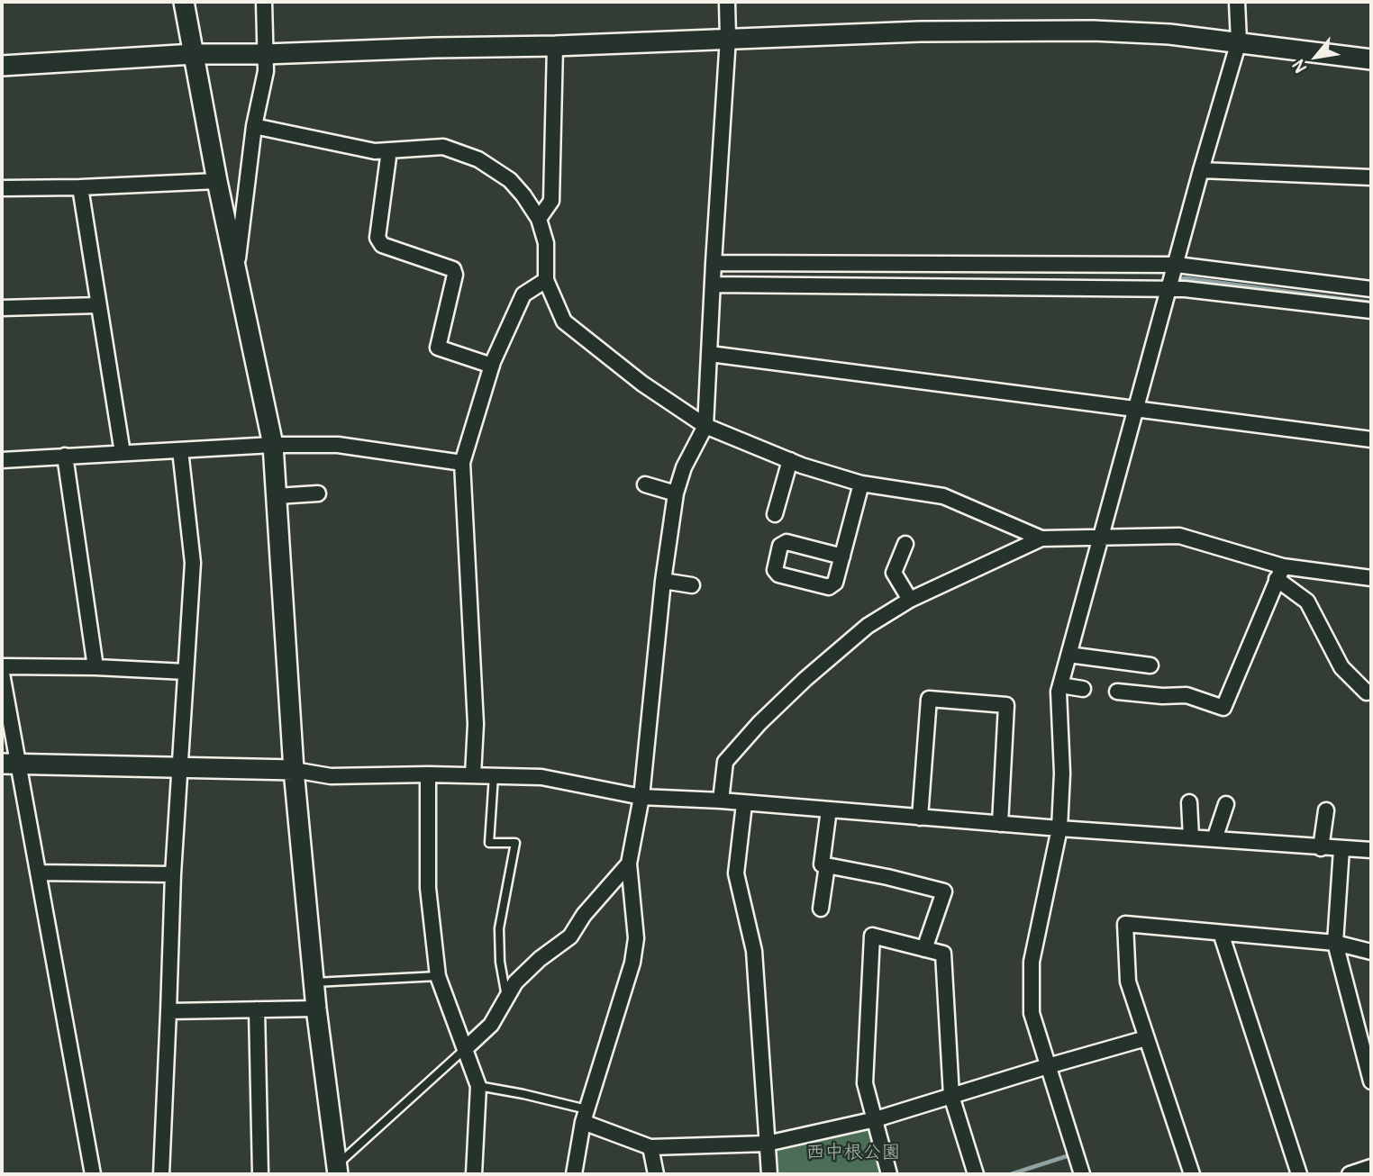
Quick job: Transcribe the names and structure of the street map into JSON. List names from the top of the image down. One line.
{"parks":["西中根公園"],"north":"bottom left"}
